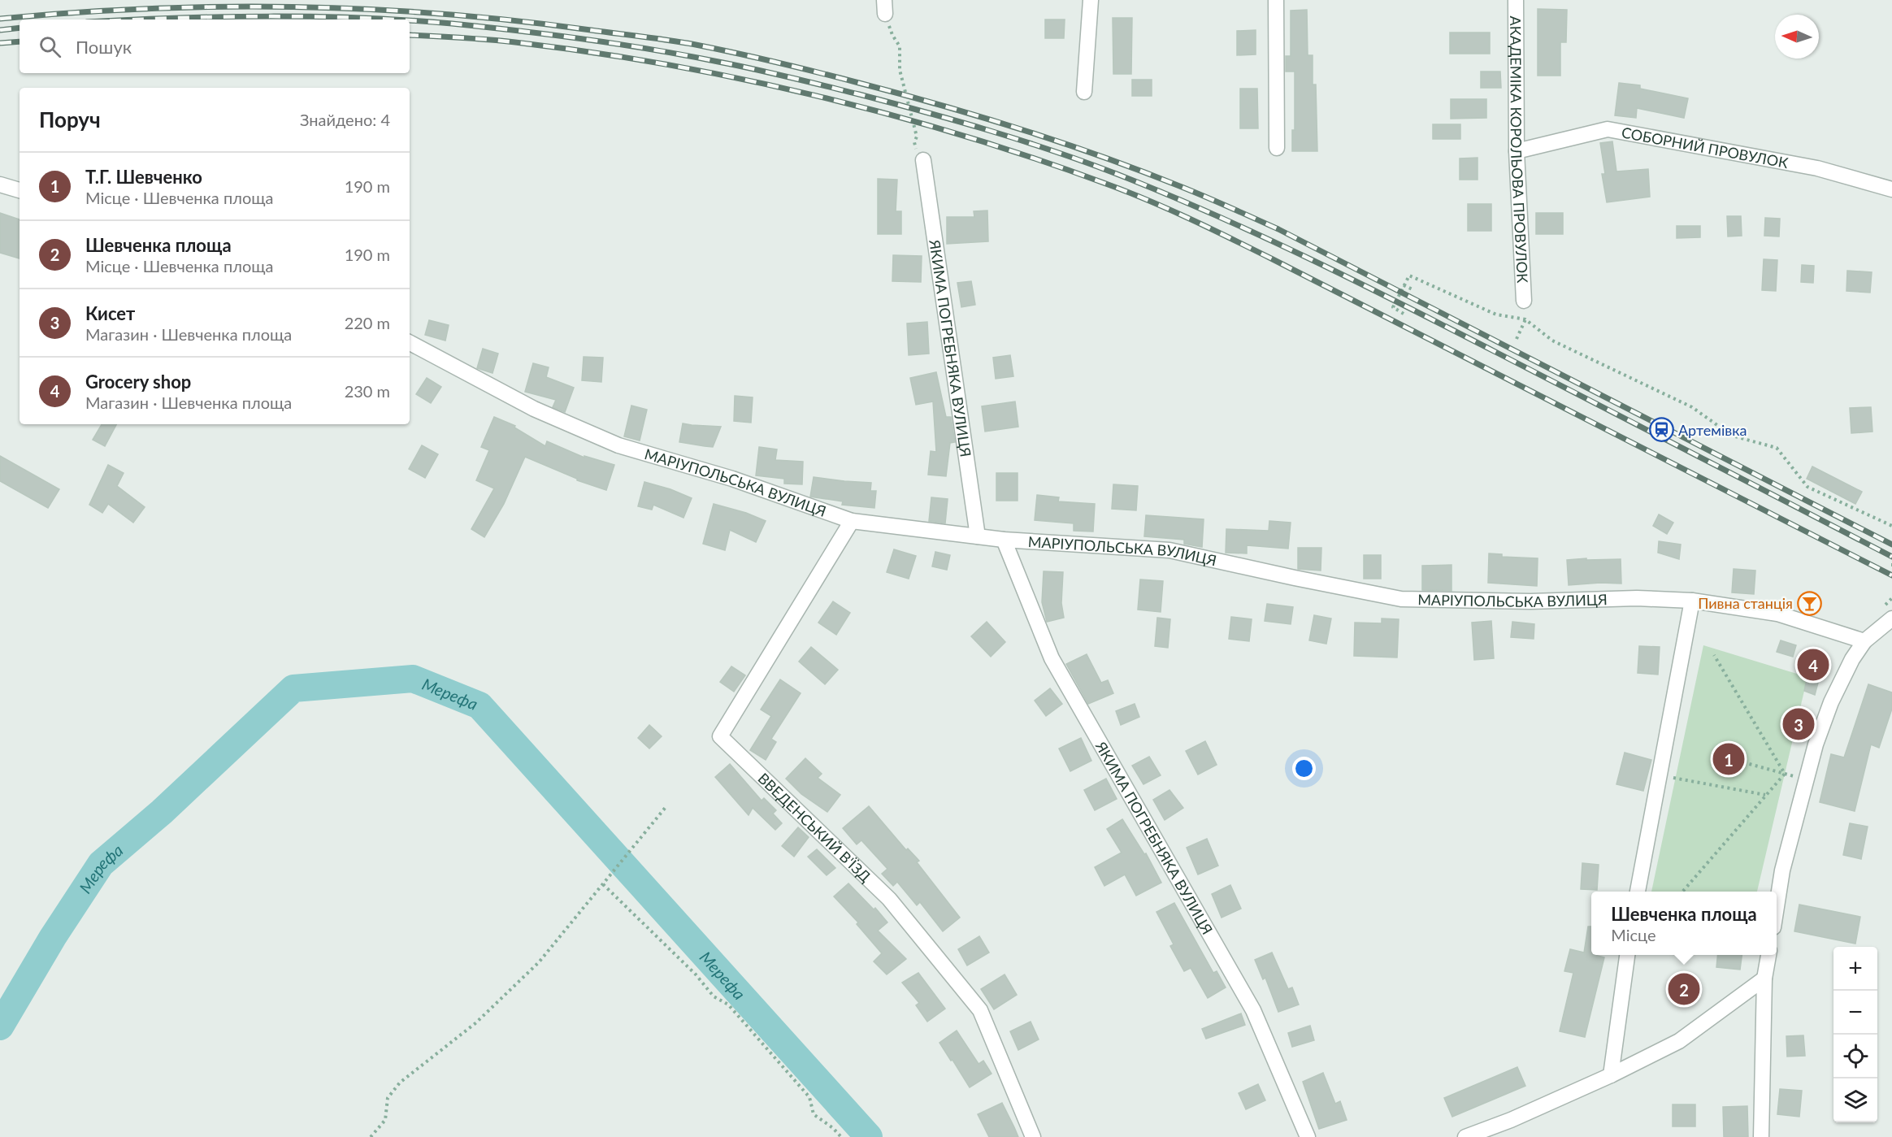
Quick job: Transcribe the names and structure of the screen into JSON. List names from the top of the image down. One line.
{"streets":{"street":["СОБОРНИЙ ПРОВУЛОК","АКАДЕМІКА КОРОЛЬОВА ПРОВУЛОК","ЯКИМА ПОГРЕБНЯКА ВУЛИЦЯ","МАРІУПОЛЬСЬКА ВУЛИЦЯ","ВВЕДЕНСЬКИЙ В'ЇЗД"]},"crossings":[["СОБОРНИЙ ПРОВУЛОК","АКАДЕМІКА КОРОЛЬОВА ПРОВУЛОК"],["ЯКИМА ПОГРЕБНЯКА ВУЛИЦЯ","МАРІУПОЛЬСЬКА ВУЛИЦЯ"],["МАРІУПОЛЬСЬКА ВУЛИЦЯ","ВВЕДЕНСЬКИЙ В'ЇЗД"]],"water":["Мерефа"],"places":{"station":["Артемівка"],"bar":["Пивна станція"]},"north":"left","page":{"search":"Пошук","heading":["Поруч","Знайдено: 4"],"list":[{"mark":"1","name":"Т.Г. Шевченко","note":"Місце · Шевченка площа","value":"190 m"},{"mark":"2","name":"Шевченка площа","note":"Місце · Шевченка площа","value":"190 m"},{"mark":"3","name":"Кисет","note":"Магазин · Шевченка площа","value":"220 m"},{"mark":"4","name":"Grocery shop","note":"Магазин · Шевченка площа","value":"230 m"}],"pins":["4","3","1","2"],"popup":["Шевченка площа","Місце"],"map_buttons":["+","−"]}}
